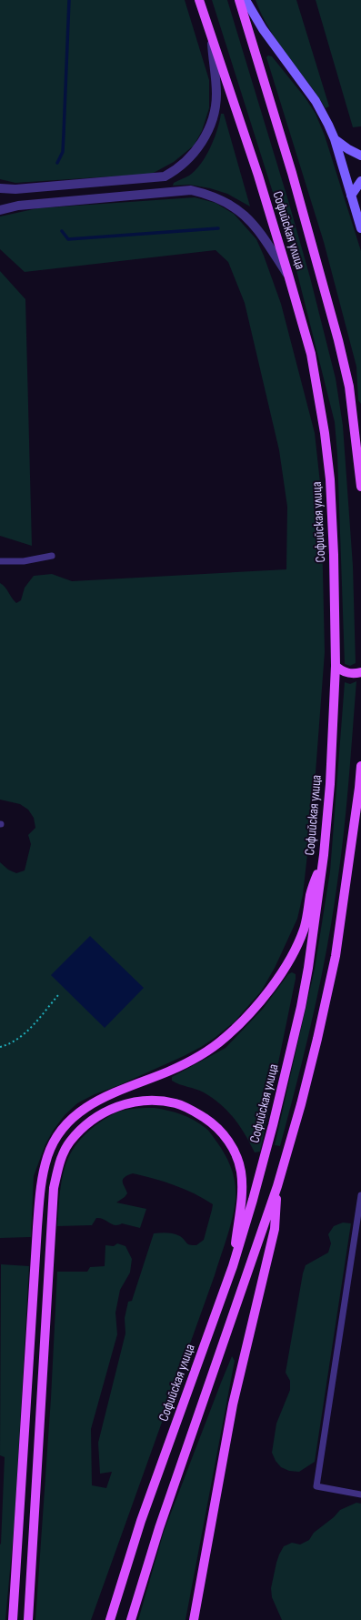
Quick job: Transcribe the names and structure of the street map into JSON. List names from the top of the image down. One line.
{"streets":{"main road":["Софийская улица"]}}
